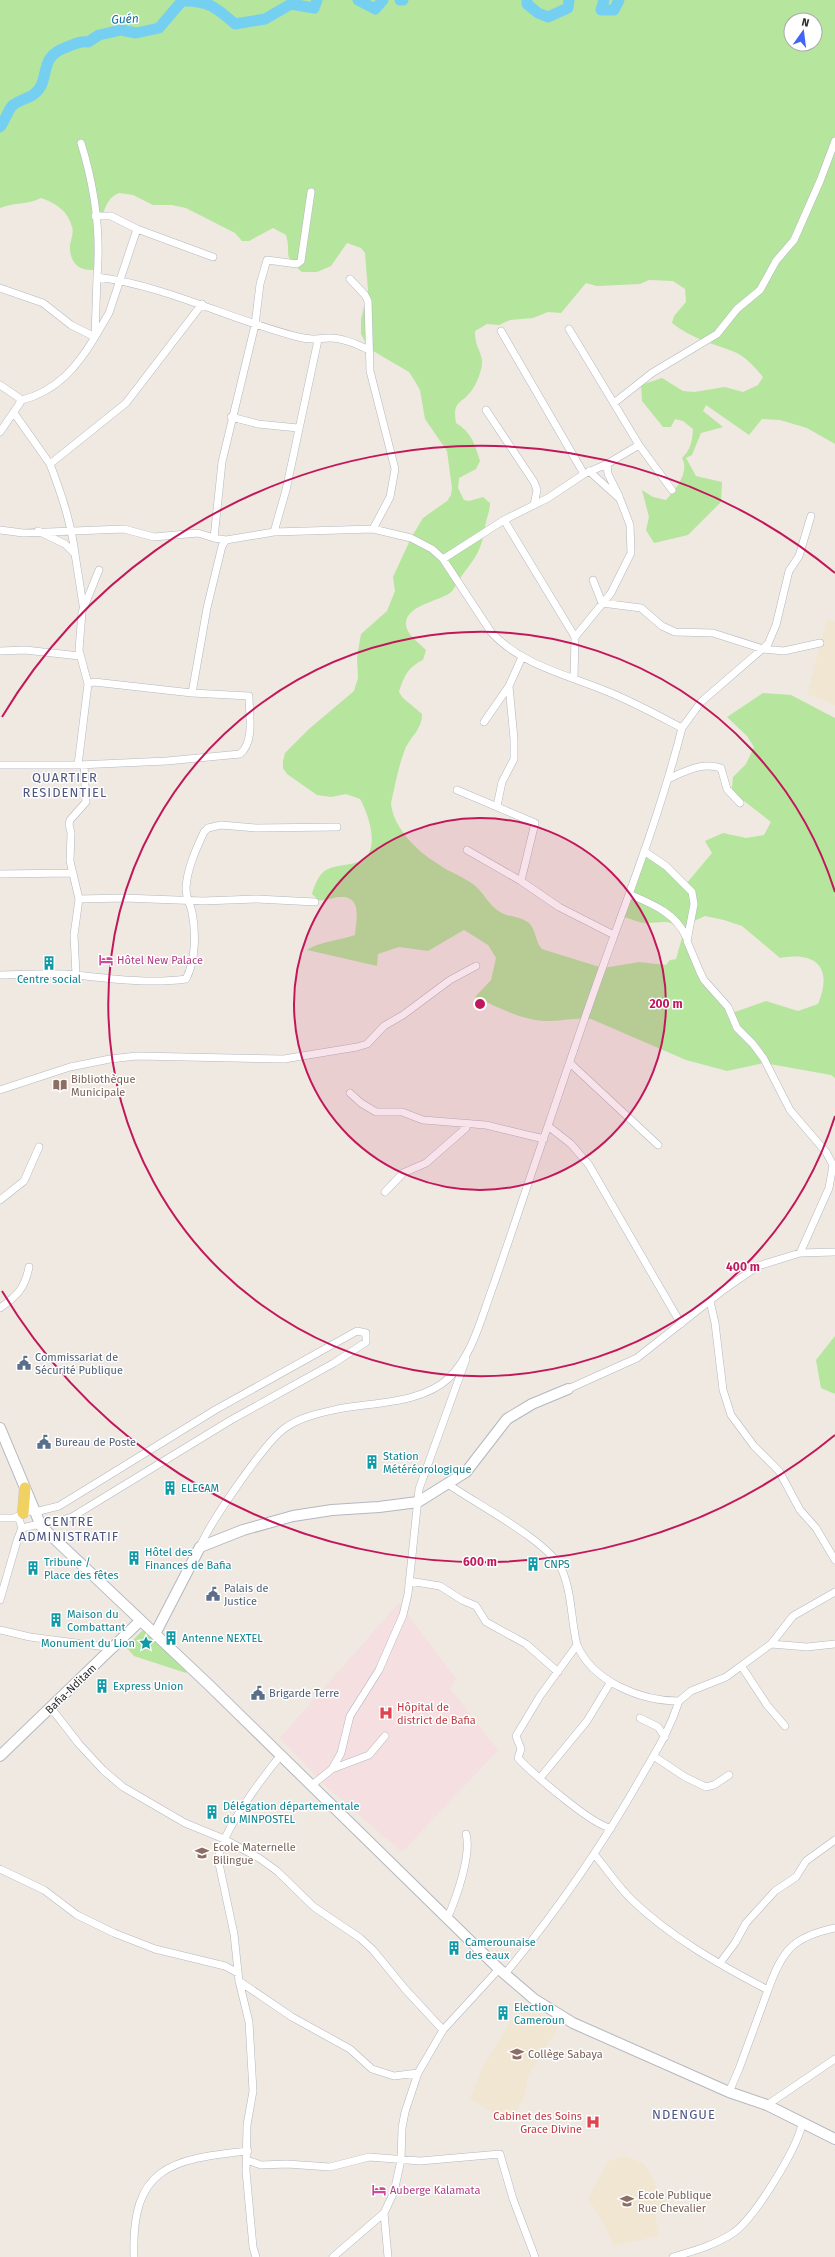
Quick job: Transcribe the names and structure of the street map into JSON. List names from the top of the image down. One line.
{"streets":{"main road":["Bafia-Nditam"]},"districts":["QUARTIER RESIDENTIEL","CENTRE ADMINISTRATIF","NDENGUE"],"water":["Guén"],"places":{"hotel":["Hôtel New Palace","Auberge Kalamata"],"building":["Centre social","Station Météréorologique","ELECAM","Hôtel des Finances de Bafia","CNPS","Tribune / Place des fêtes","Maison du Combattant","Antenne NEXTEL","Express Union","Délégation départementale du MINPOSTEL","Camerounaise des eaux","Election Cameroun"],"library":["Bibliothèque Municipale"],"public building":["Commissariat de Sécurité Publique","Bureau de Poste","Palais de Justice","Brigarde Terre"],"place":["Monument du Lion"],"hospital":["Hôpital de district de Bafia","Cabinet des Soins Grace Divine"],"school or university":["Ecole Maternelle Bilingue","Collège Sabaya","Ecole Publique Rue Chevalier"]},"north":"top","rings":["200 m","400 m","600 m"]}
